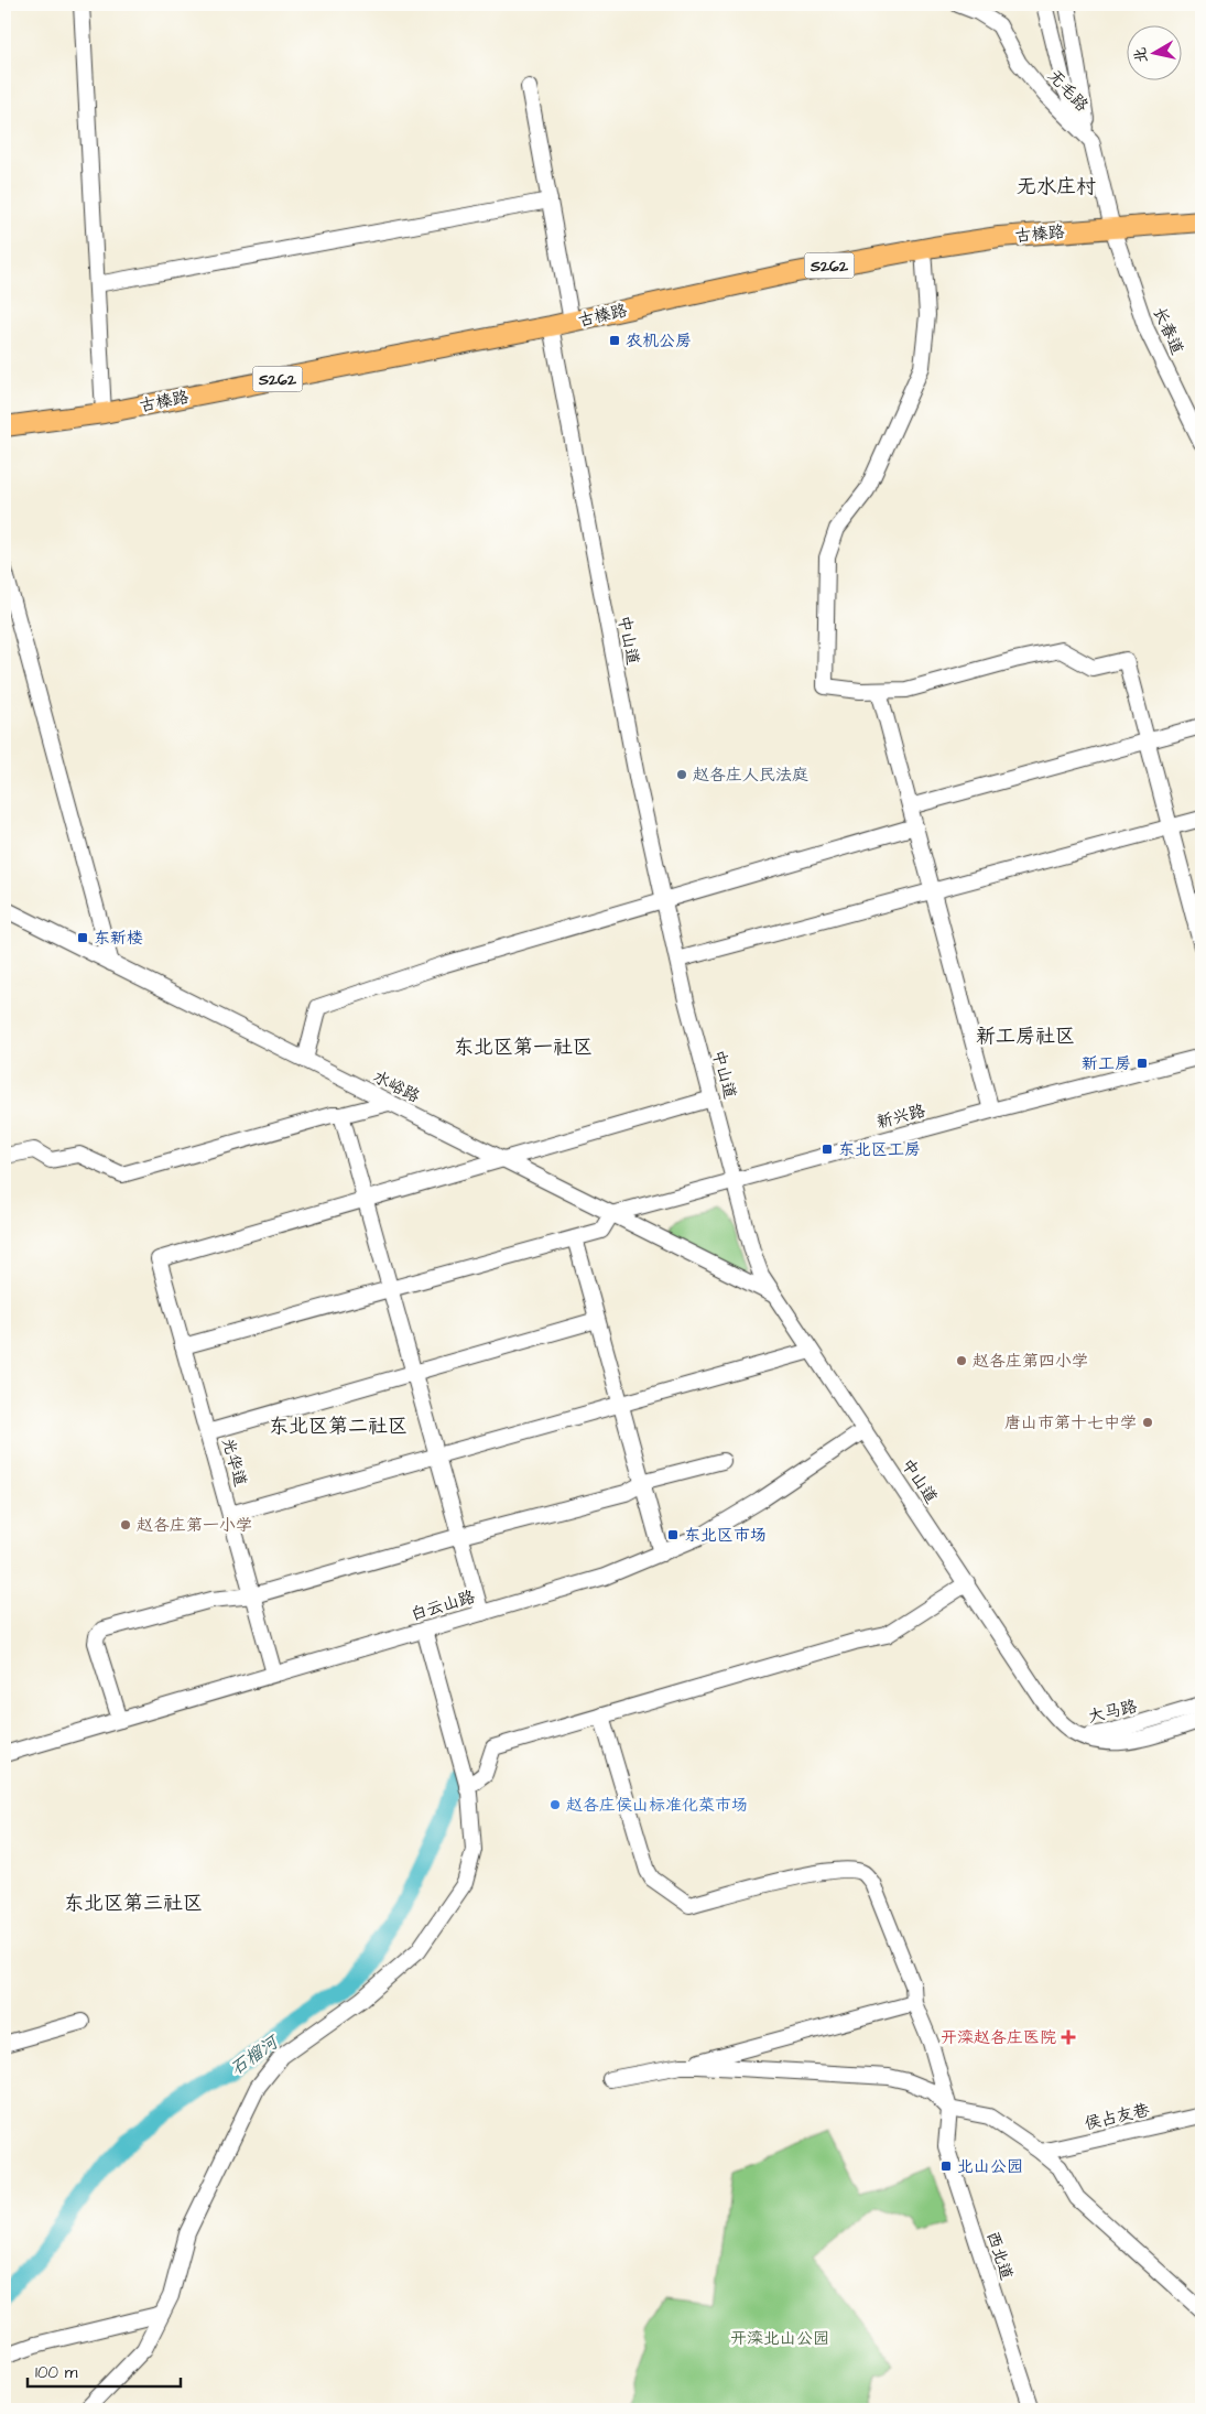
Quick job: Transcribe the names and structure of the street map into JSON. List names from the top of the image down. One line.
{"streets":{"main road":["古榛路","S262"],"street":["无毛路","长春道","中山道","水峪路","新兴路","光华道","白云山路","大马路","侯占友巷","西北道"]},"crossings":[["古榛路","长春道"],["古榛路","中山道"],["中山道","水峪路"],["中山道","新兴路"],["中山道","白云山路"],["中山道","大马路"],["水峪路","新兴路"],["光华道","白云山路"]],"districts":["无水庄村","新工房社区","东北区第一社区","东北区第二社区","东北区第三社区"],"water":["石榴河"],"parks":["开滦北山公园"],"places":{"transit":["农机公房","东新楼","新工房","东北区工房","东北区市场","北山公园"],"other":["赵各庄人民法庭","赵各庄第四小学","唐山市第十七中学","赵各庄第一小学","赵各庄侯山标准化菜市场"],"health":["开滦赵各庄医院"]},"scale_bar":"100 m","north":"left"}
